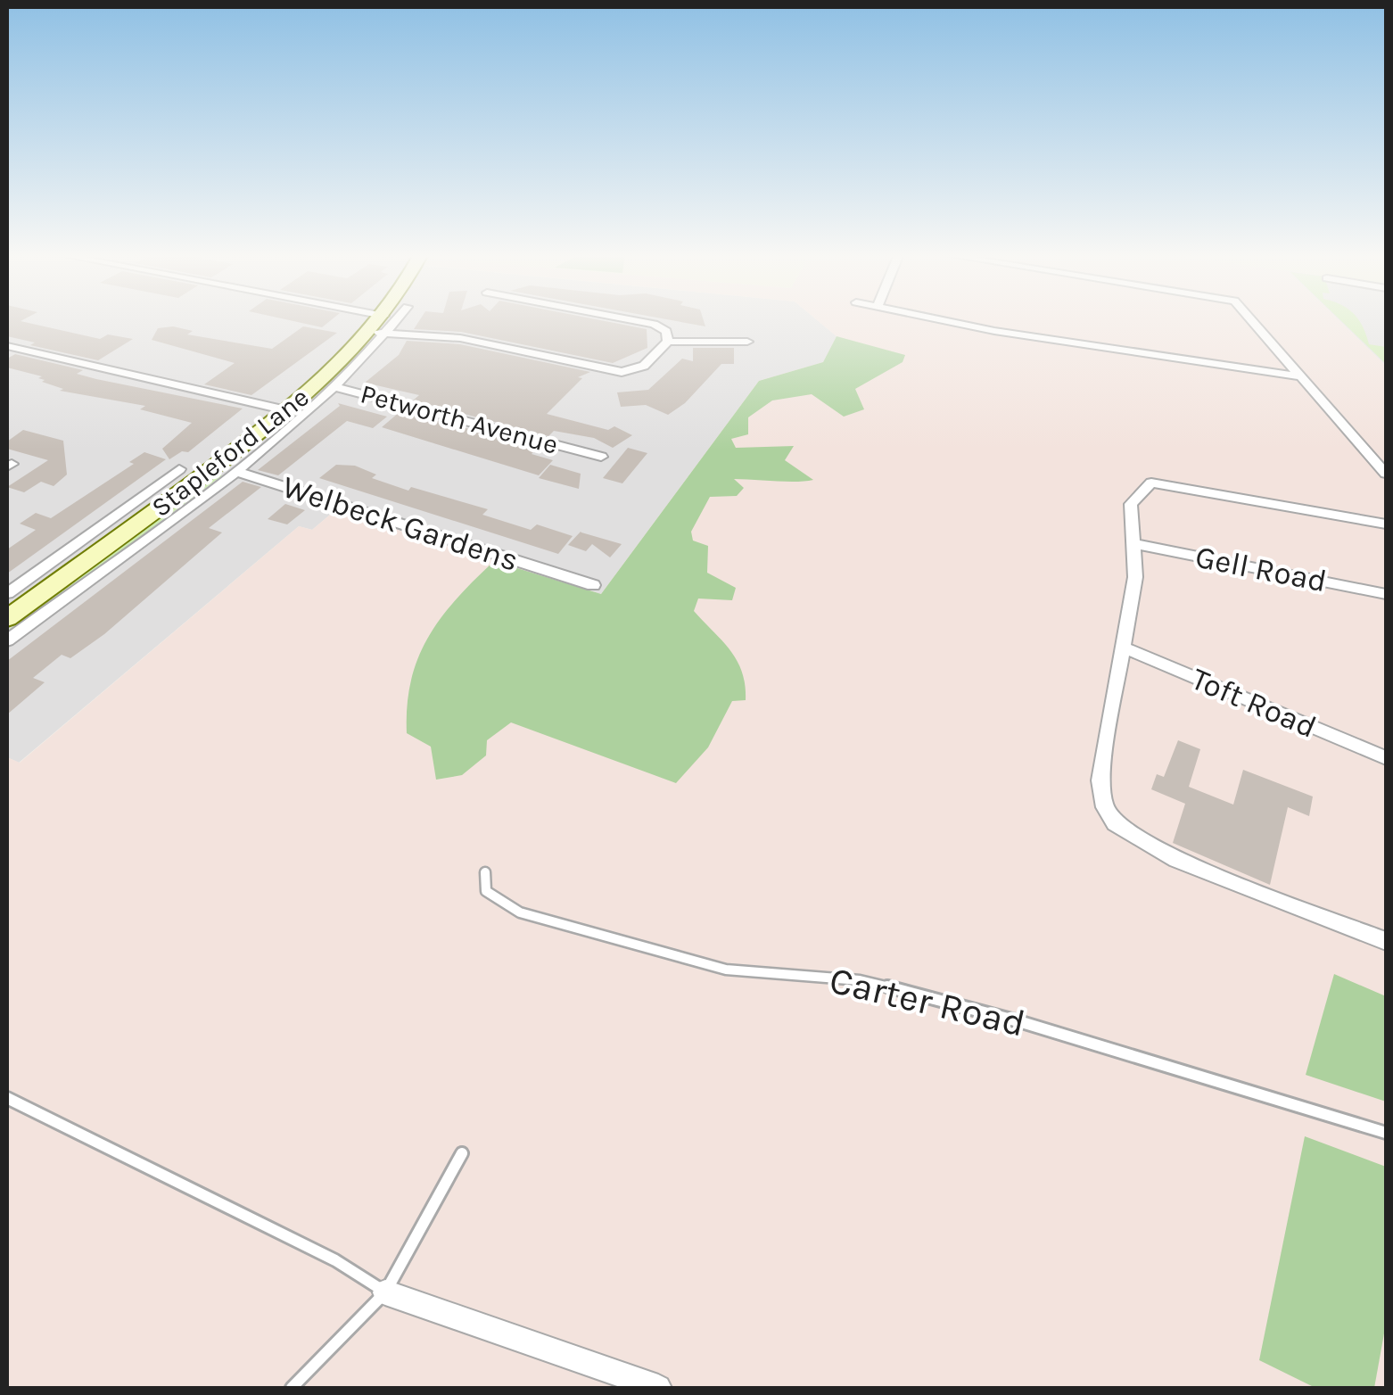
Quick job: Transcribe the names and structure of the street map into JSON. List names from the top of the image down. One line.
{"streets":{"main road":["Stapleford Lane"],"street":["Petworth Avenue","Welbeck Gardens","Gell Road","Toft Road"],"lane":["Carter Road"]},"crossings":[["Petworth Avenue","Stapleford Lane"],["Stapleford Lane","Welbeck Gardens"]]}
